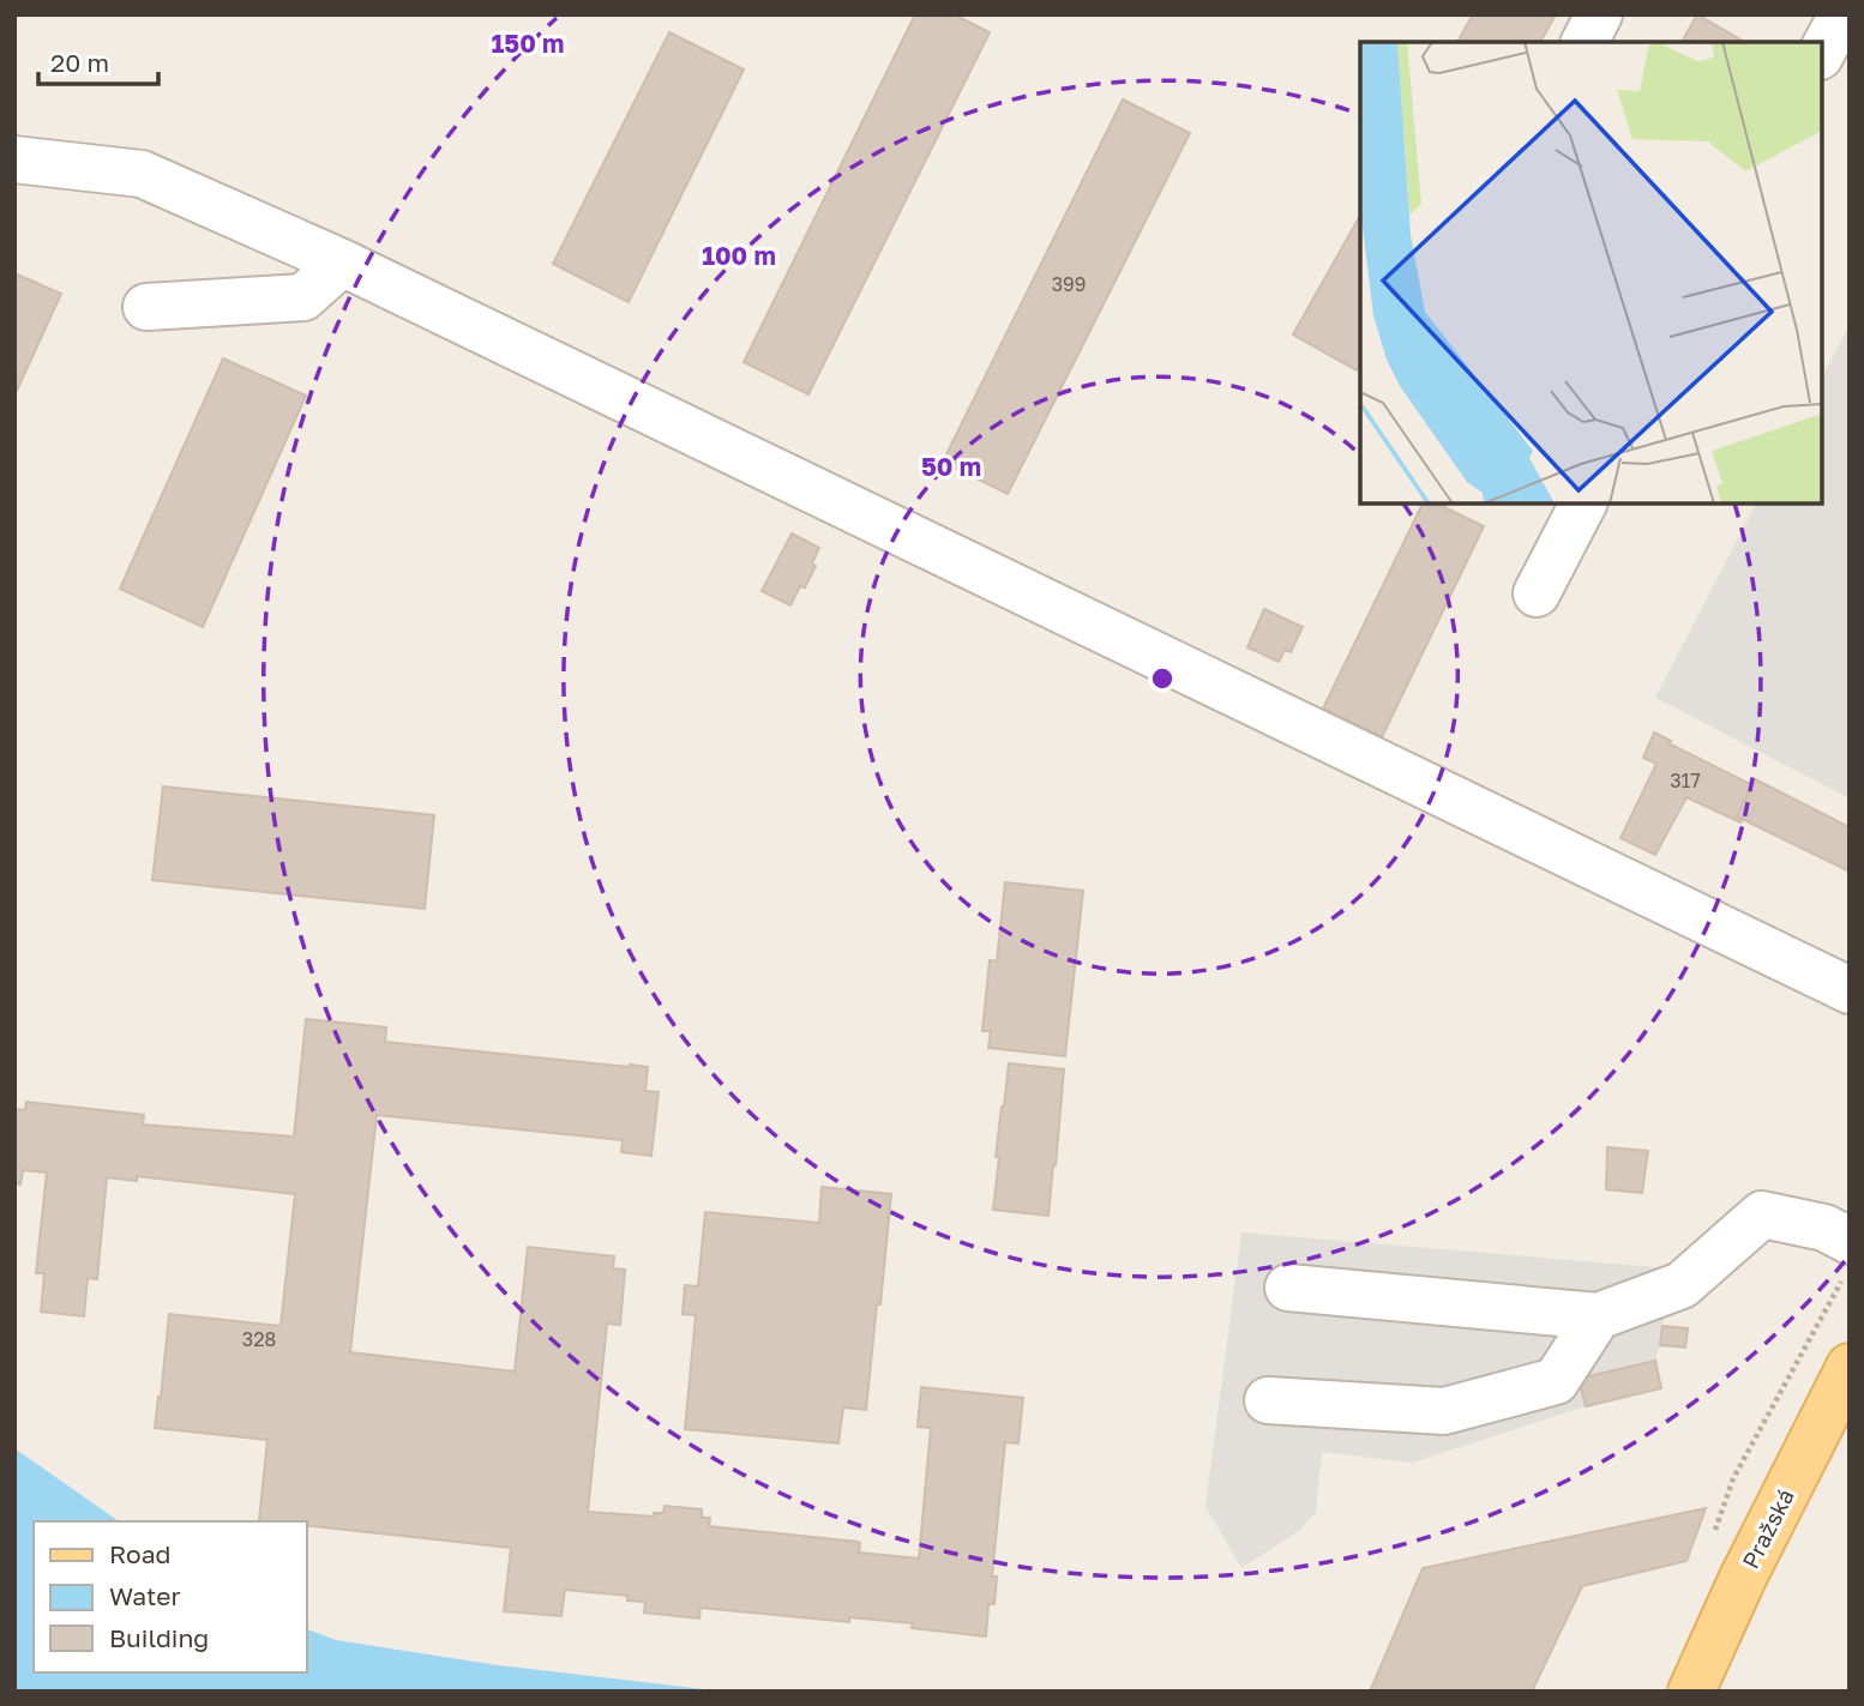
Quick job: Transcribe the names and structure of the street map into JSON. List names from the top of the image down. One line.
{"streets":{"main road":["Pražská"]},"house_numbers":["399","317","328"],"legend":["Road","Water","Building"],"scale_bar":"20 m","rings":["150 m","100 m","50 m"]}
